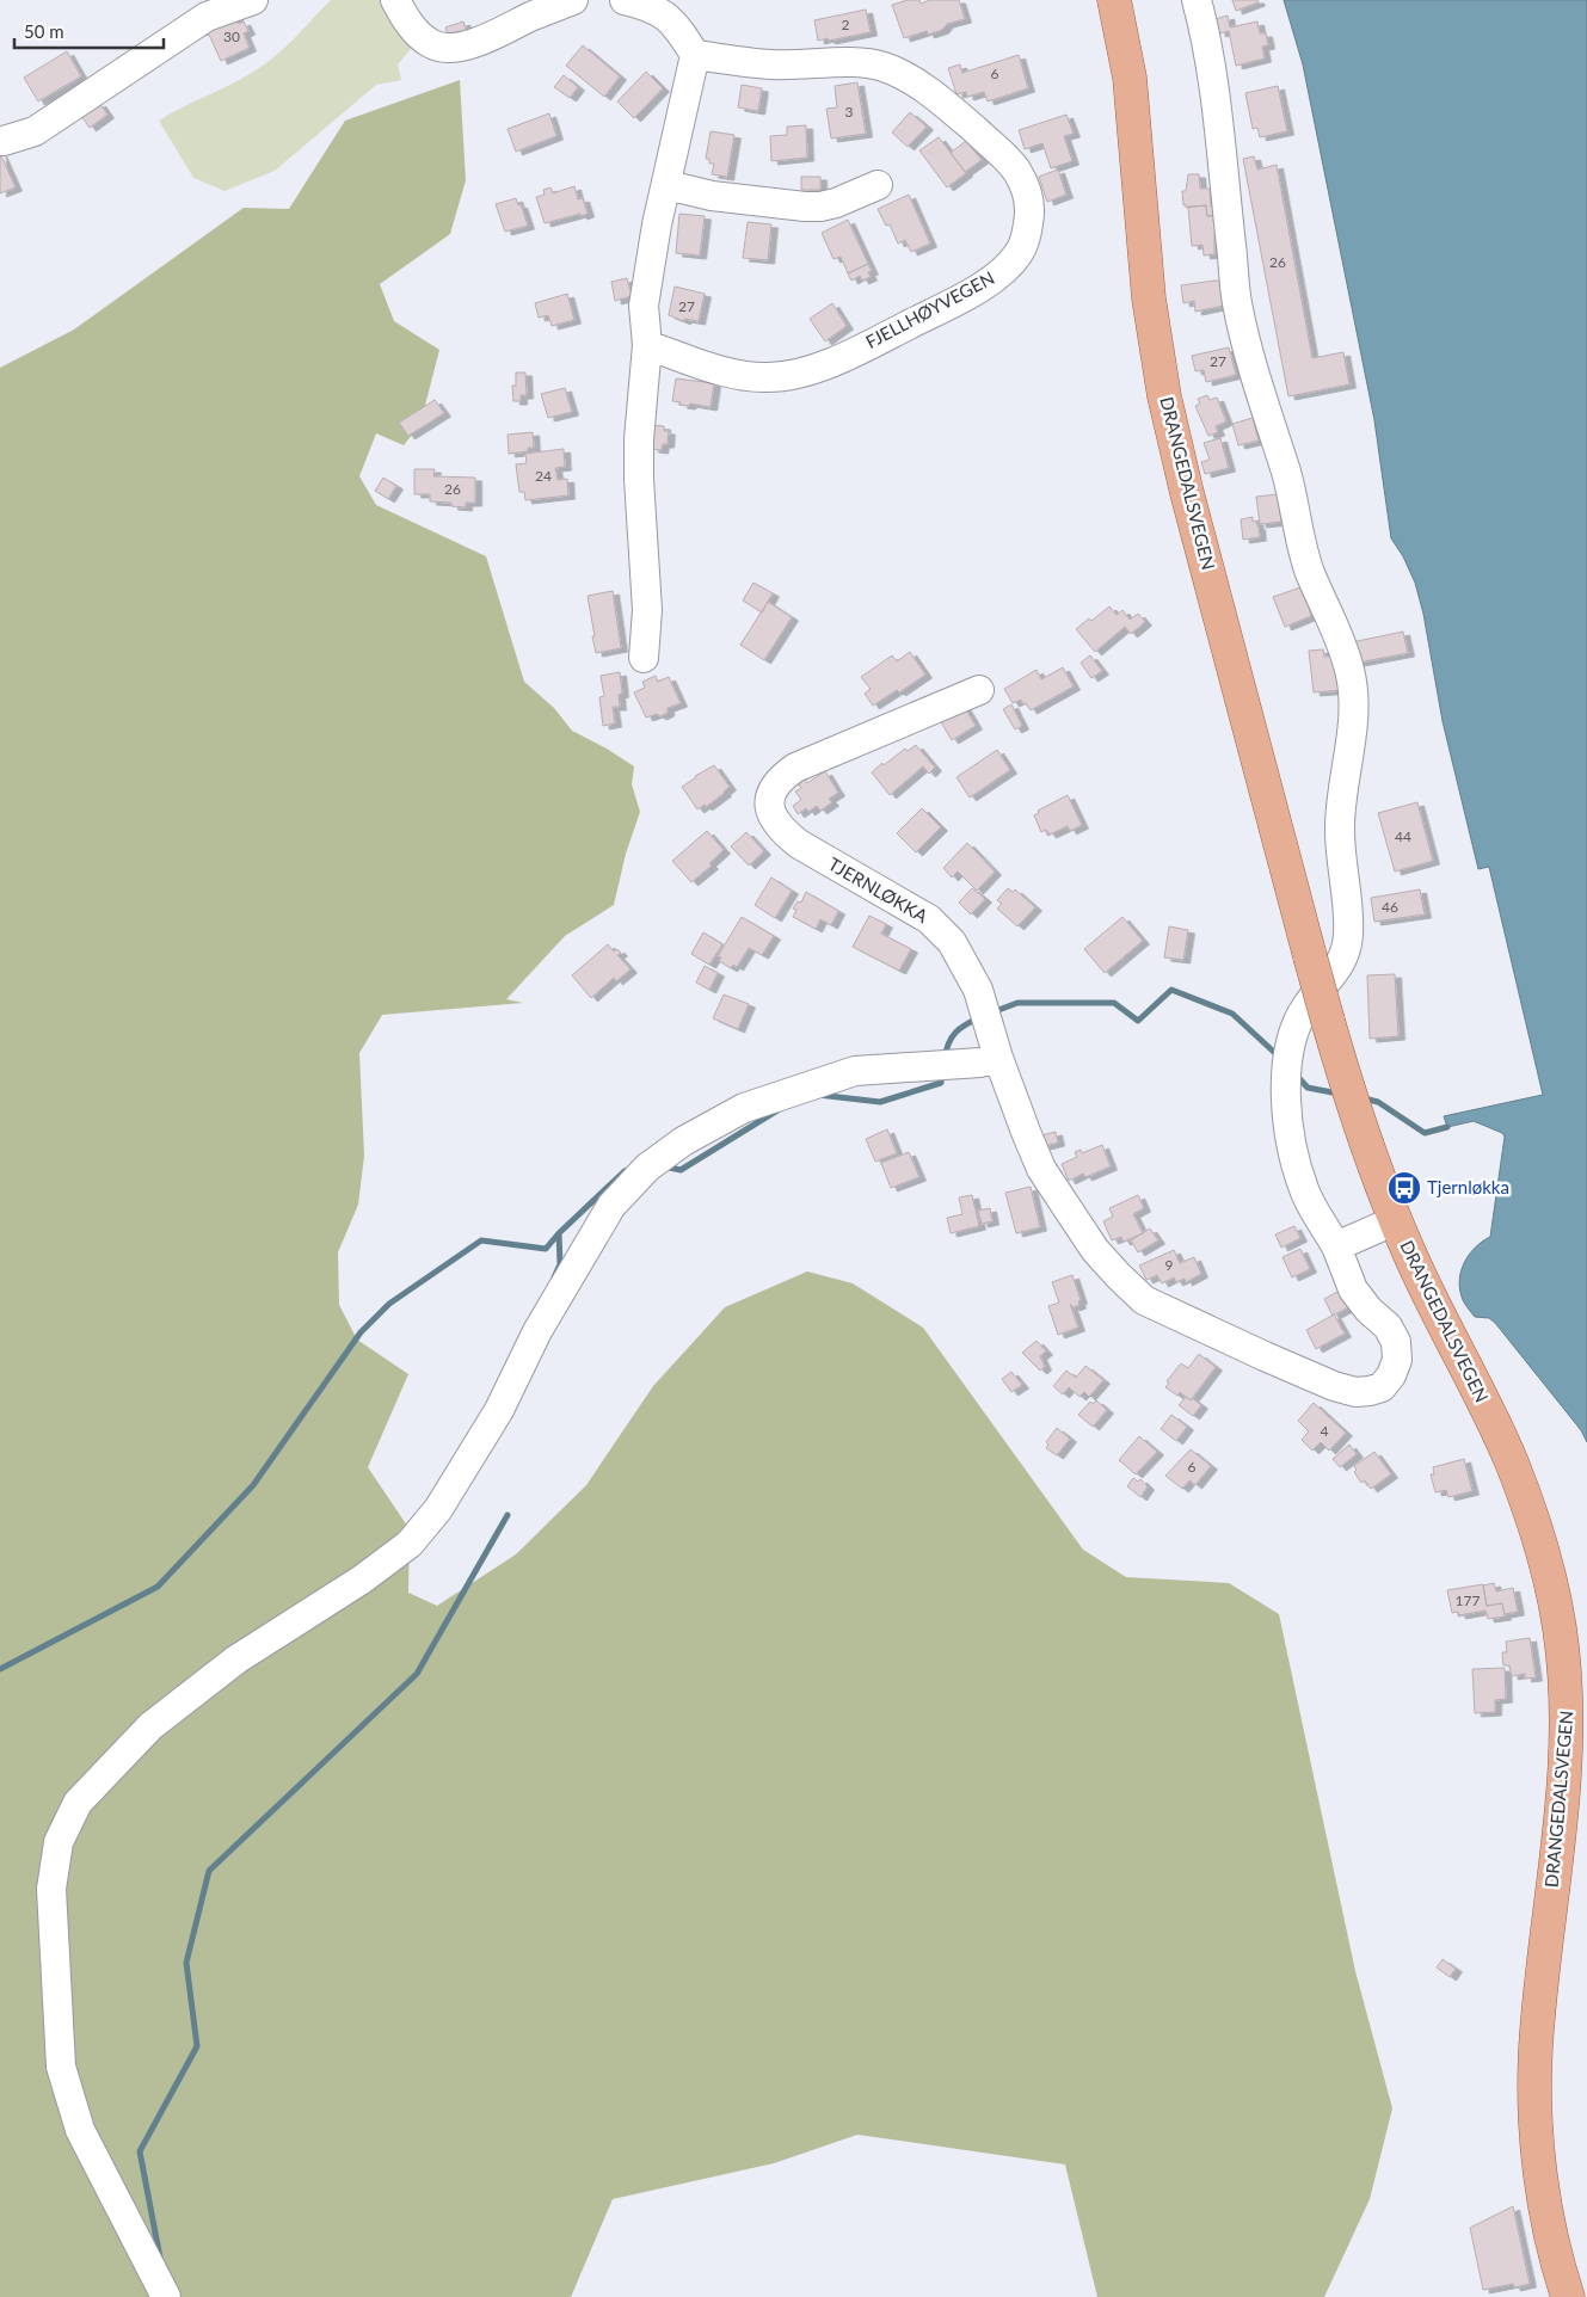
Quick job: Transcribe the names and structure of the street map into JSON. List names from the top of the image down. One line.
{"streets":{"main road":["DRANGEDALSVEGEN"],"street":["FJELLHØYVEGEN","TJERNLØKKA"]},"places":{"bus stop":["Tjernløkka"]},"house_numbers":["2","30","6","3","26","27","27","24","26","44","46","9","4","6","177"],"scale_bar":"50 m"}
